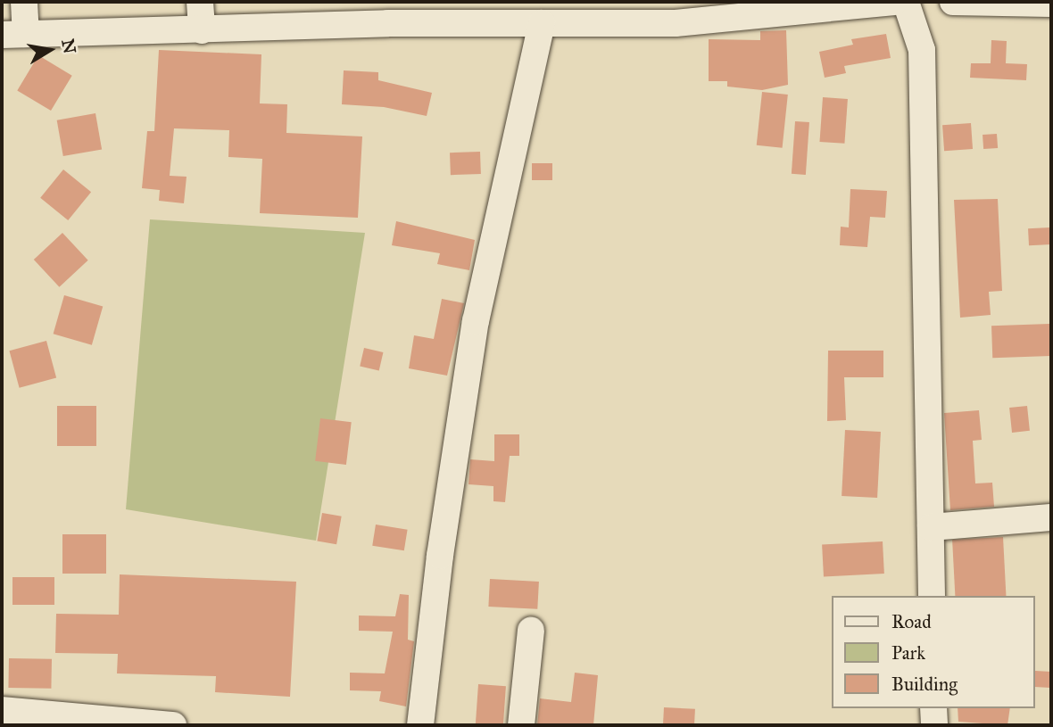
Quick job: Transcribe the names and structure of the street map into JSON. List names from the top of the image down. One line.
{"legend":["Road","Park","Building"],"north":"right"}
